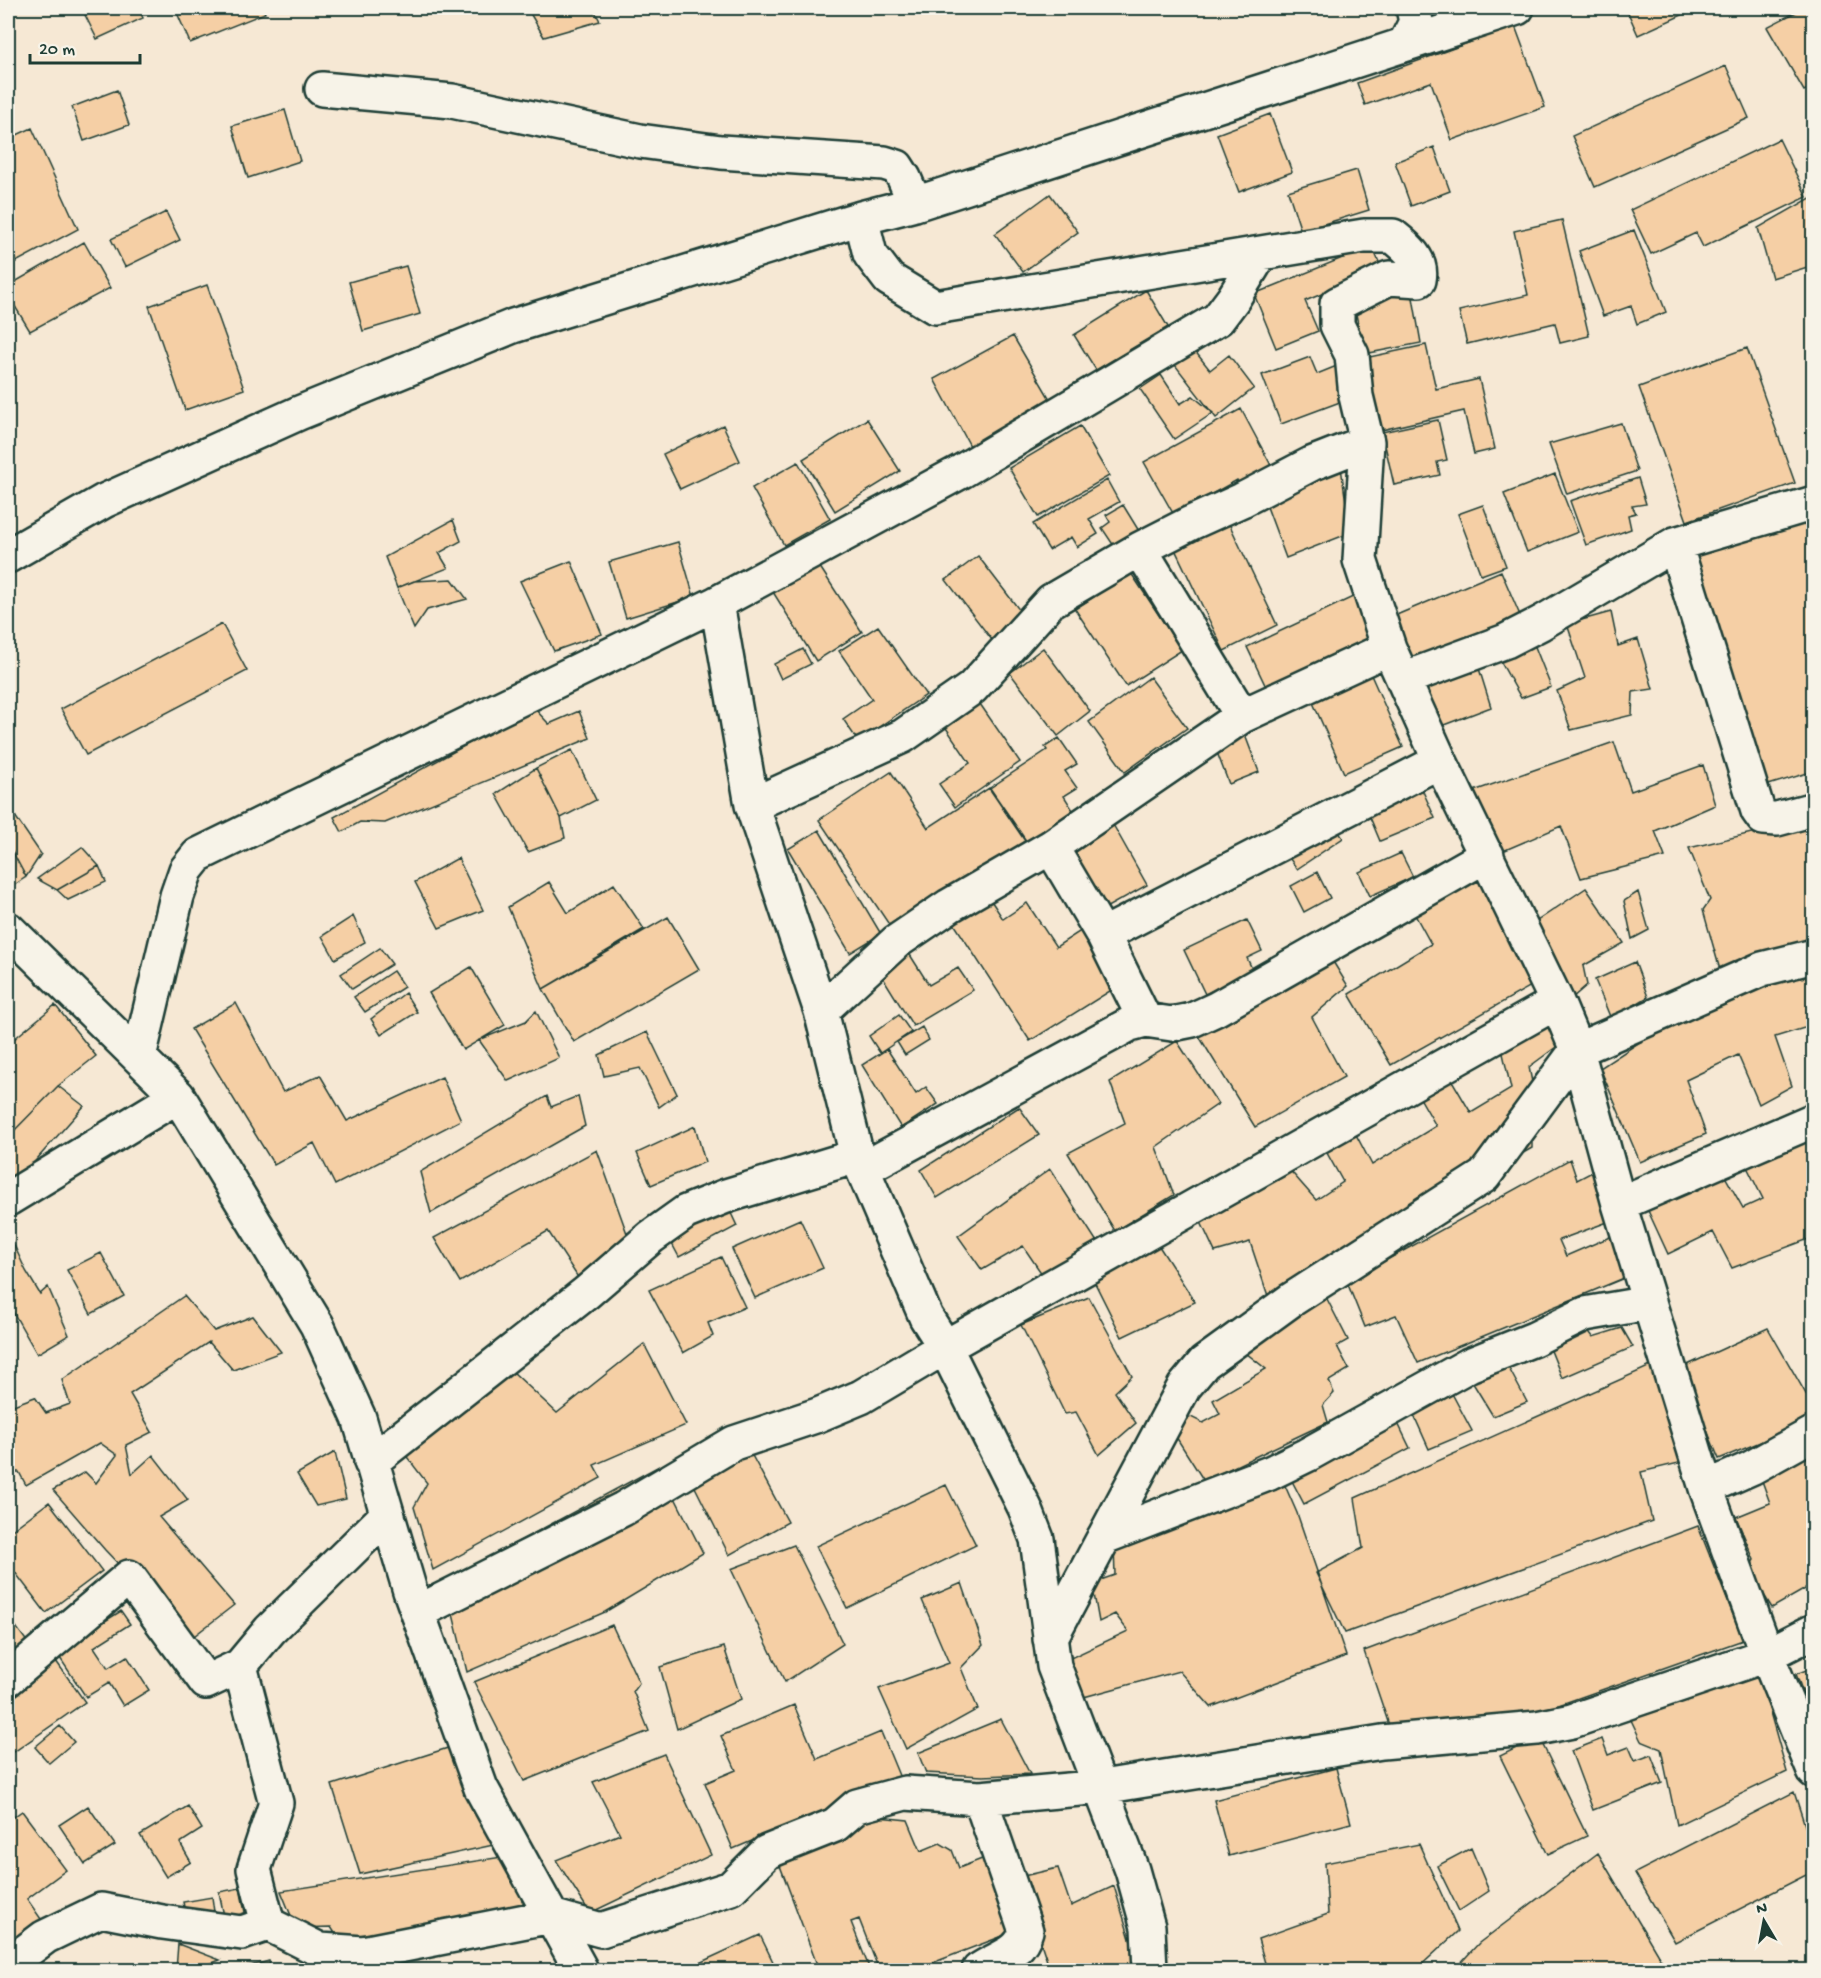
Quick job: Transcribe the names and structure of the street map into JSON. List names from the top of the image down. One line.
{"scale_bar":"20 m","north":"top"}
